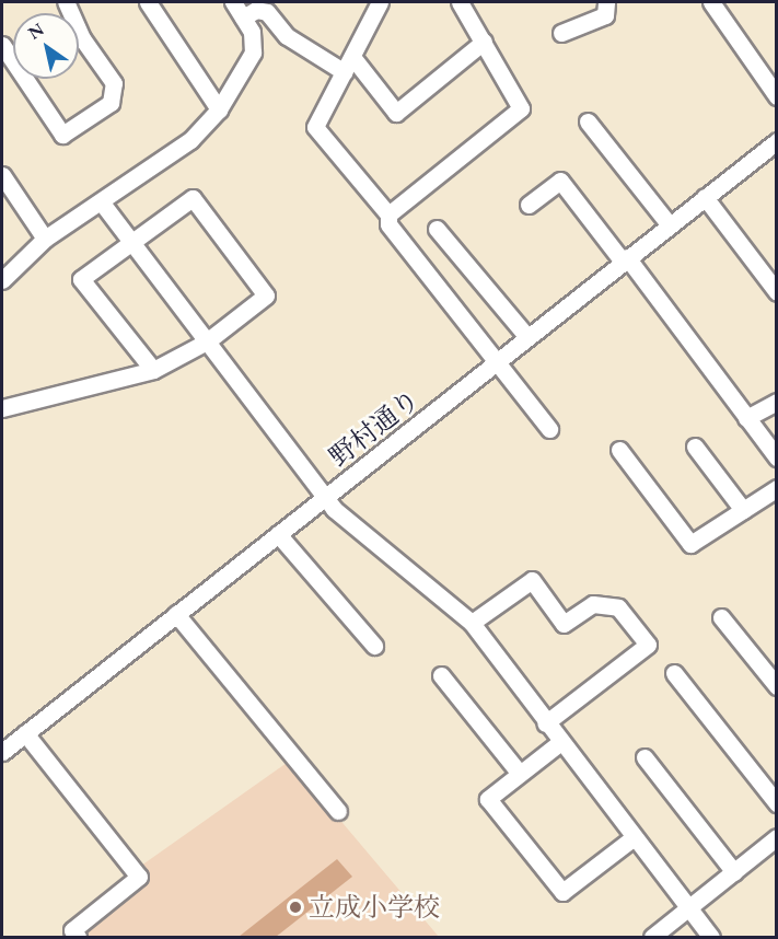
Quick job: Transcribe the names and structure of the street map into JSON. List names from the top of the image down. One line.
{"streets":{"street":["野村通り"]},"places":["立成小学校"],"north":"top left"}
